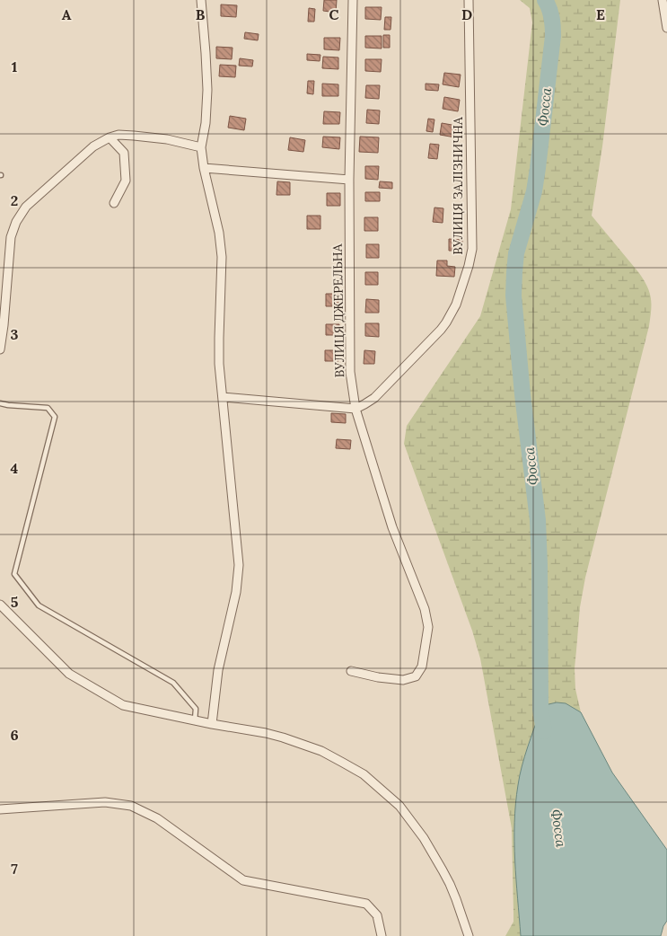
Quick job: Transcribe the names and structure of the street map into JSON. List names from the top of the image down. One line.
{"streets":{"street":["ВУЛИЦЯ ЗАЛІЗНИЧНА","ВУЛИЦЯ ДЖЕРЕЛЬНА"]},"crossings":[["ВУЛИЦЯ ЗАЛІЗНИЧНА","ВУЛИЦЯ ДЖЕРЕЛЬНА"]],"water":["Фосса"],"grid":{"columns":["A","B","C","D","E"],"rows":["1","2","3","4","5","6","7"]}}
